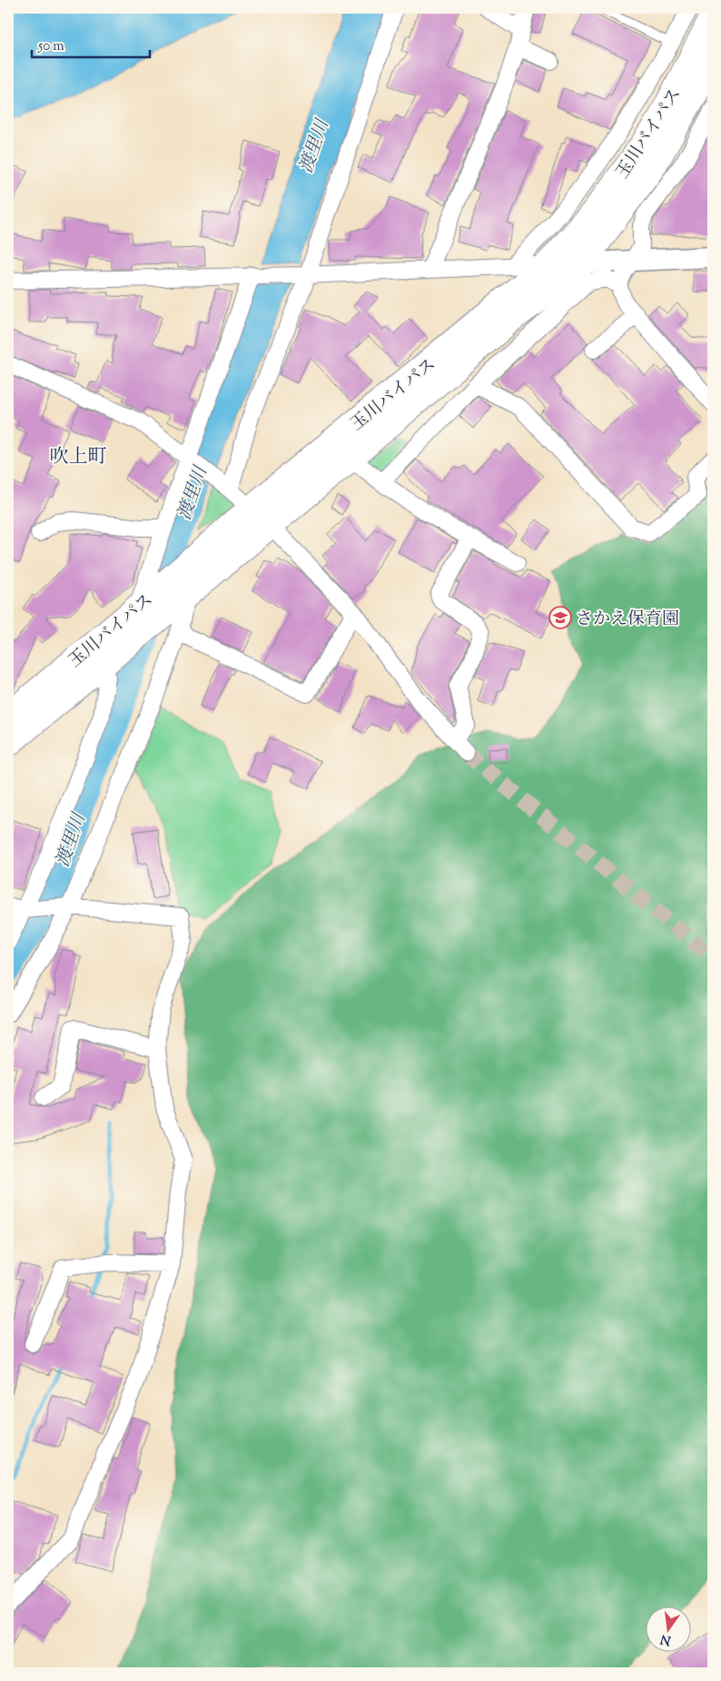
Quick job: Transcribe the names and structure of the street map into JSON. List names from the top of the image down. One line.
{"streets":{"highway":["玉川バイパス"]},"districts":["吹上町"],"water":["渡里川"],"places":{"school or university":["さかえ保育園"]},"scale_bar":"50 m","north":"bottom"}
